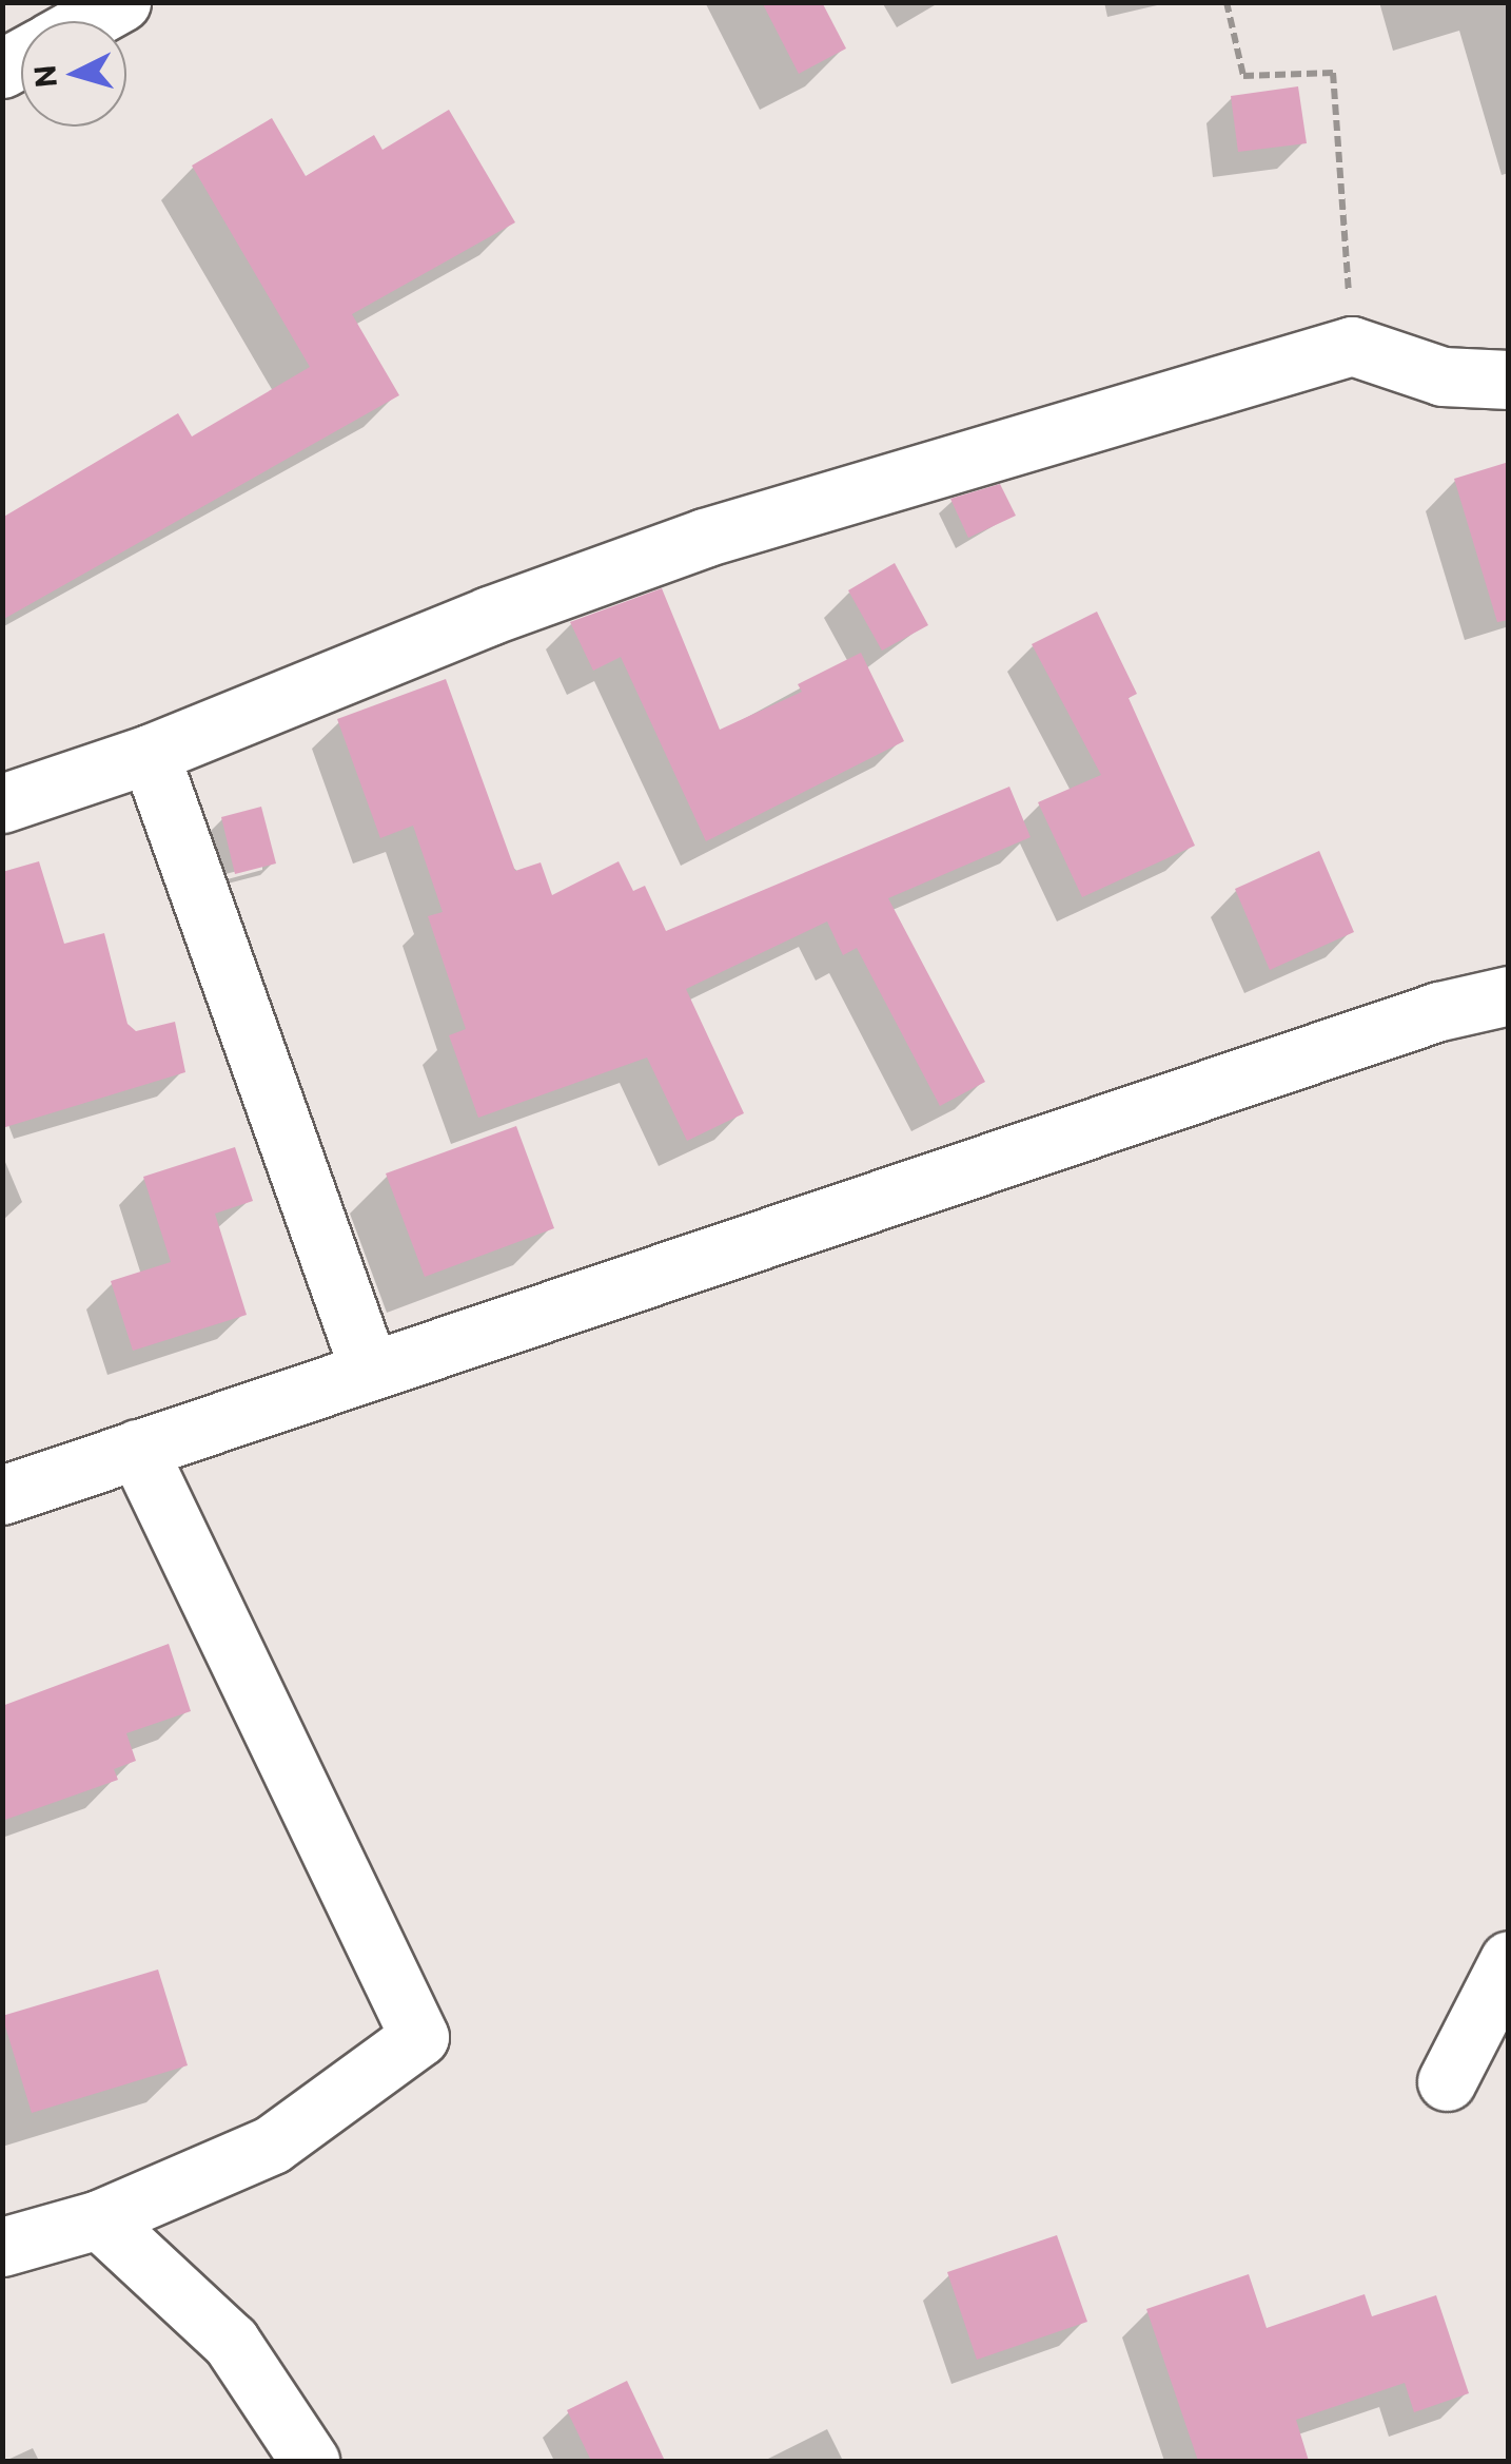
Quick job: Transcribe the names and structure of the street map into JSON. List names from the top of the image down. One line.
{"north":"left"}
